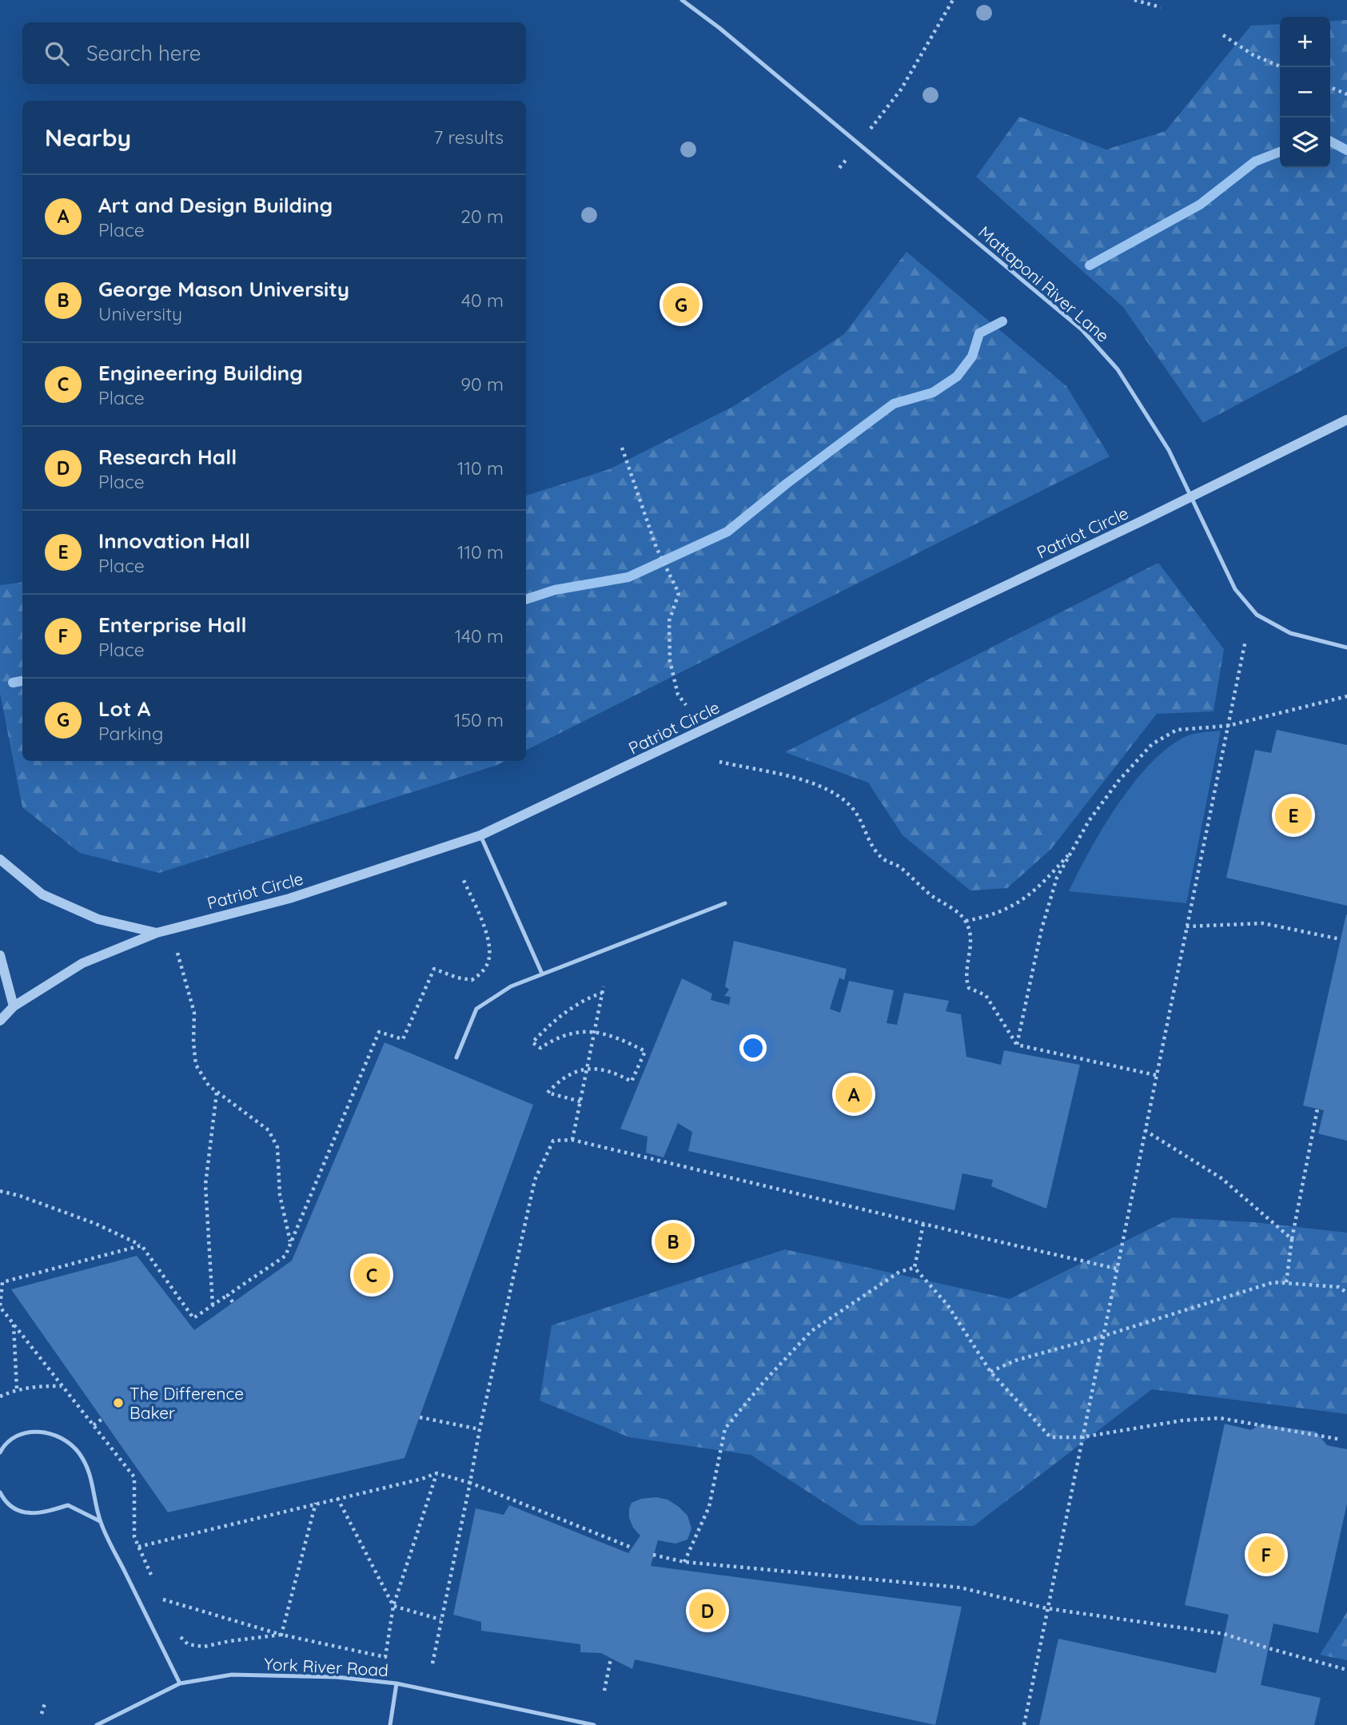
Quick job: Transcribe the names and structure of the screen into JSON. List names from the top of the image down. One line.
{"streets":{"street":["Patriot Circle"],"lane":["Mattaponi River Lane","York River Road"]},"crossings":[["Mattaponi River Lane","Patriot Circle"]],"places":["The Difference Baker"],"page":{"map_buttons":["+","−"],"search":"Search here","heading":["Nearby","7 results"],"list":[{"mark":"A","name":"Art and Design Building","note":"Place","value":"20 m"},{"mark":"B","name":"George Mason University","note":"University","value":"40 m"},{"mark":"C","name":"Engineering Building","note":"Place","value":"90 m"},{"mark":"D","name":"Research Hall","note":"Place","value":"110 m"},{"mark":"E","name":"Innovation Hall","note":"Place","value":"110 m"},{"mark":"F","name":"Enterprise Hall","note":"Place","value":"140 m"},{"mark":"G","name":"Lot A","note":"Parking","value":"150 m"}],"pins":["G","E","A","B","C","F","D"]}}
